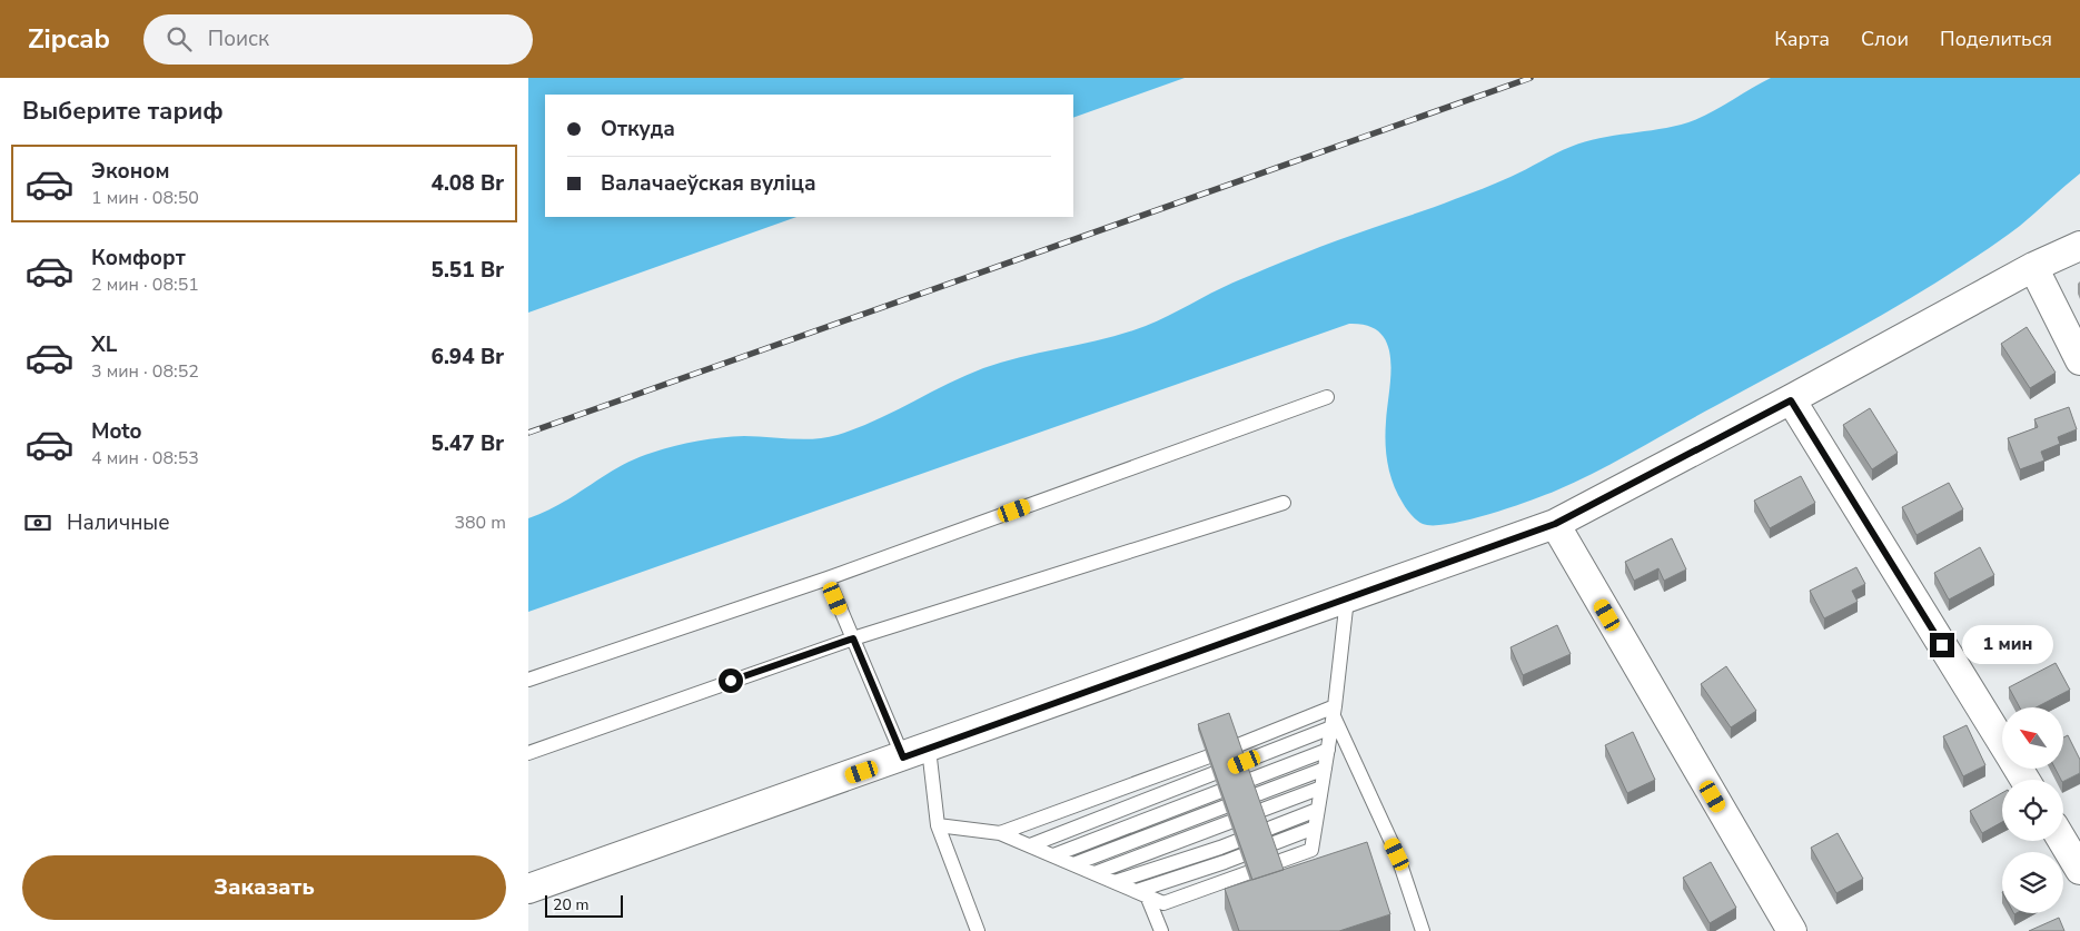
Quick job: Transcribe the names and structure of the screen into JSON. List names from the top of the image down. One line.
{"scale_bar":"20 m","north":"top left","page":{"header":"Zipcab","search":"Поиск","nav":["Карта","Слои","Поделиться"],"heading":"Выберите тариф","banner":["Откуда","Валачаеўская вуліца"],"list":[{"name":"Эконом","note":"1 мин · 08:50","value":"4.08 Br"},{"name":"Комфорт","note":"2 мин · 08:51","value":"5.51 Br"},{"name":"XL","note":"3 мин · 08:52","value":"6.94 Br"},{"name":"Moto","note":"4 мин · 08:53","value":"5.47 Br"}],"pay":["Наличные","380 m"],"bubble":"1 мин","buttons":"Заказать","scale":"20 m"}}
